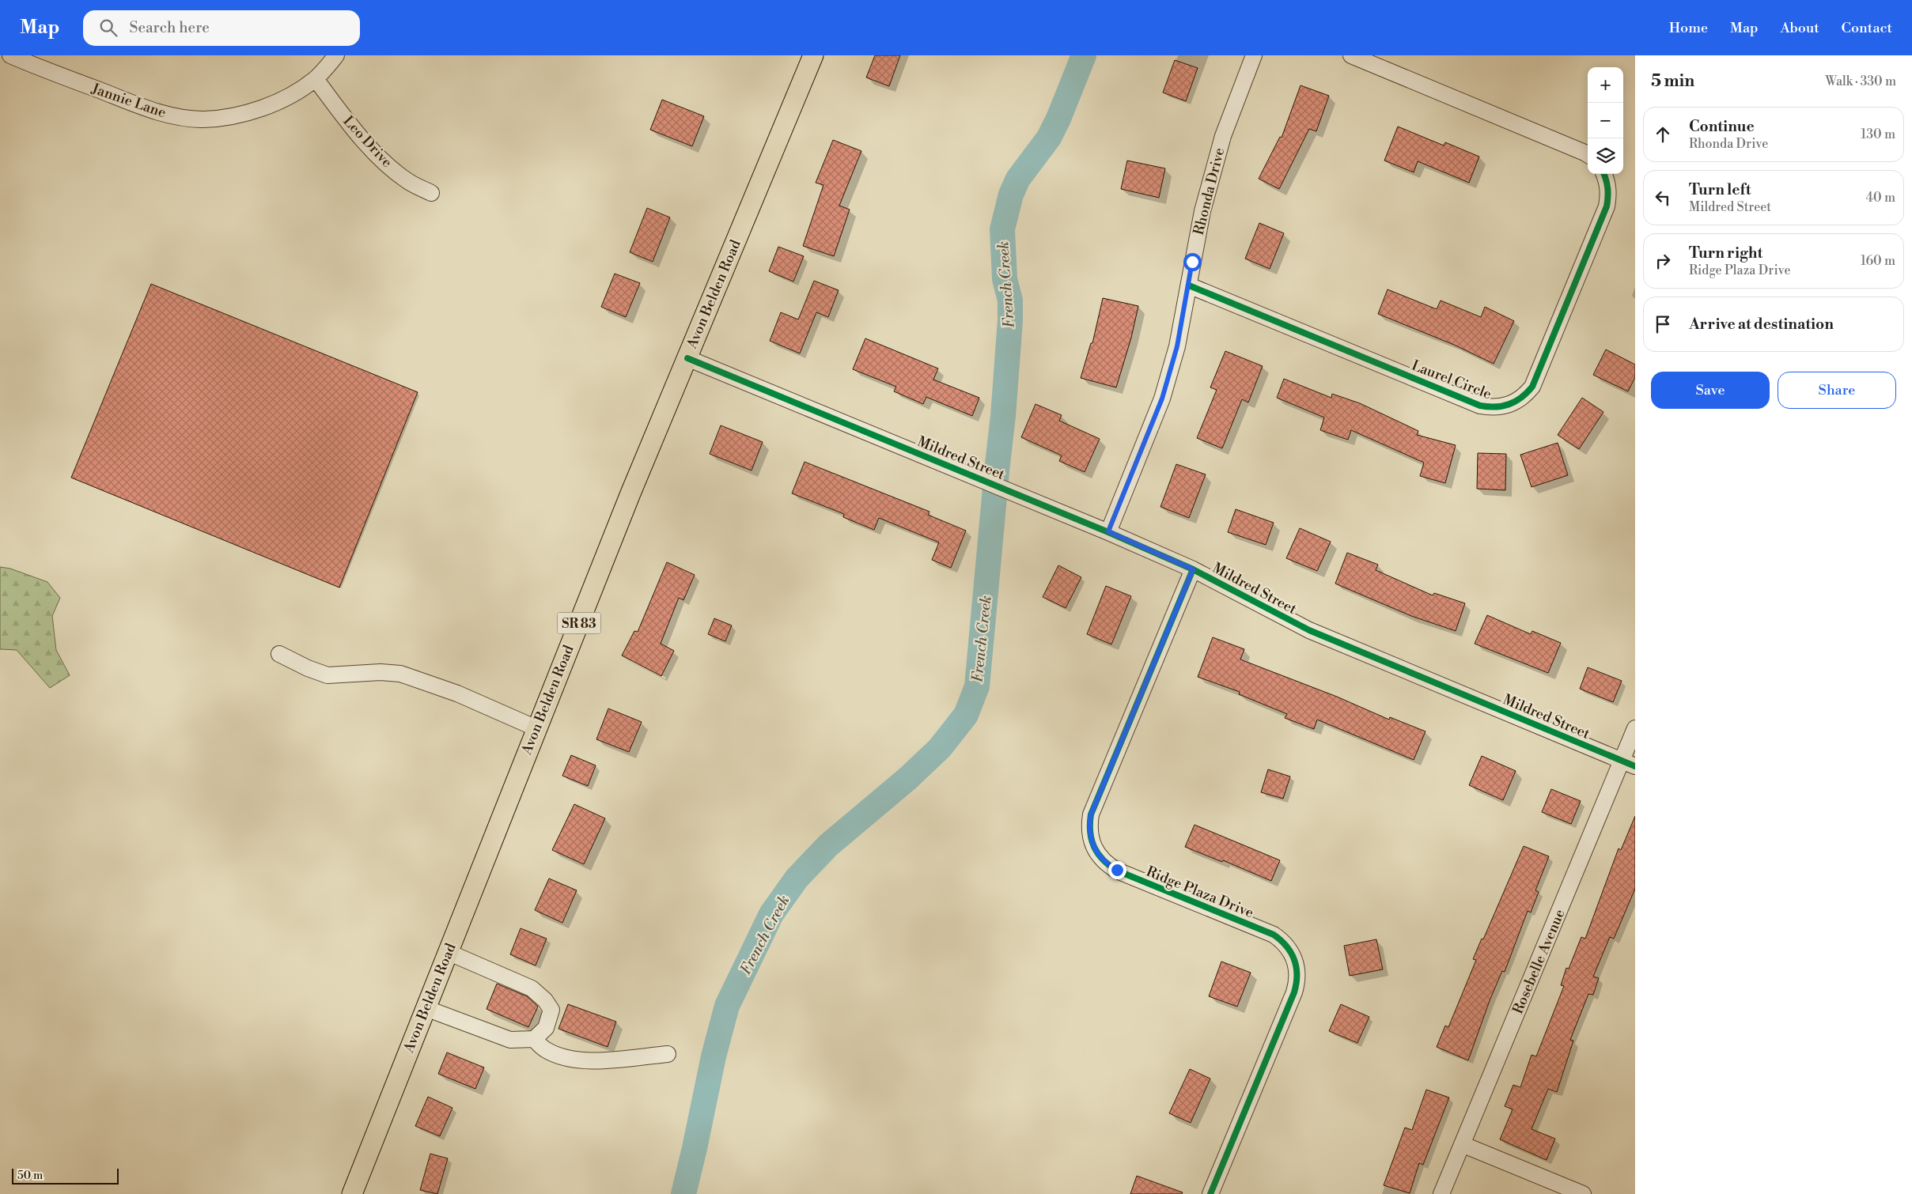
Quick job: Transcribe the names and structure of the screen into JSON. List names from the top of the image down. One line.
{"streets":{"main road":["Avon Belden Road","SR 83"],"street":["Jannie Lane","Leo Drive","Rhonda Drive","Laurel Circle","Mildred Street","Ridge Plaza Drive","Rosebelle Avenue"]},"crossings":[["Jannie Lane","Leo Drive"],["Rhonda Drive","Laurel Circle"],["Rhonda Drive","Mildred Street"],["Avon Belden Road","Mildred Street"],["Mildred Street","Ridge Plaza Drive"],["Mildred Street","Rosebelle Avenue"]],"water":["French Creek"],"scale_bar":"50 m","page":{"header":"Map","search":"Search here","nav":["Home","Map","About","Contact"],"heading":["5 min","Walk · 330 m"],"map_buttons":["+","−"],"list":[["Continue","Rhonda Drive","130 m"],["Turn left","Mildred Street","40 m"],["Turn right","Ridge Plaza Drive","160 m"],"Arrive at destination"],"buttons":["Save","Share"],"scale":"50 m"}}
